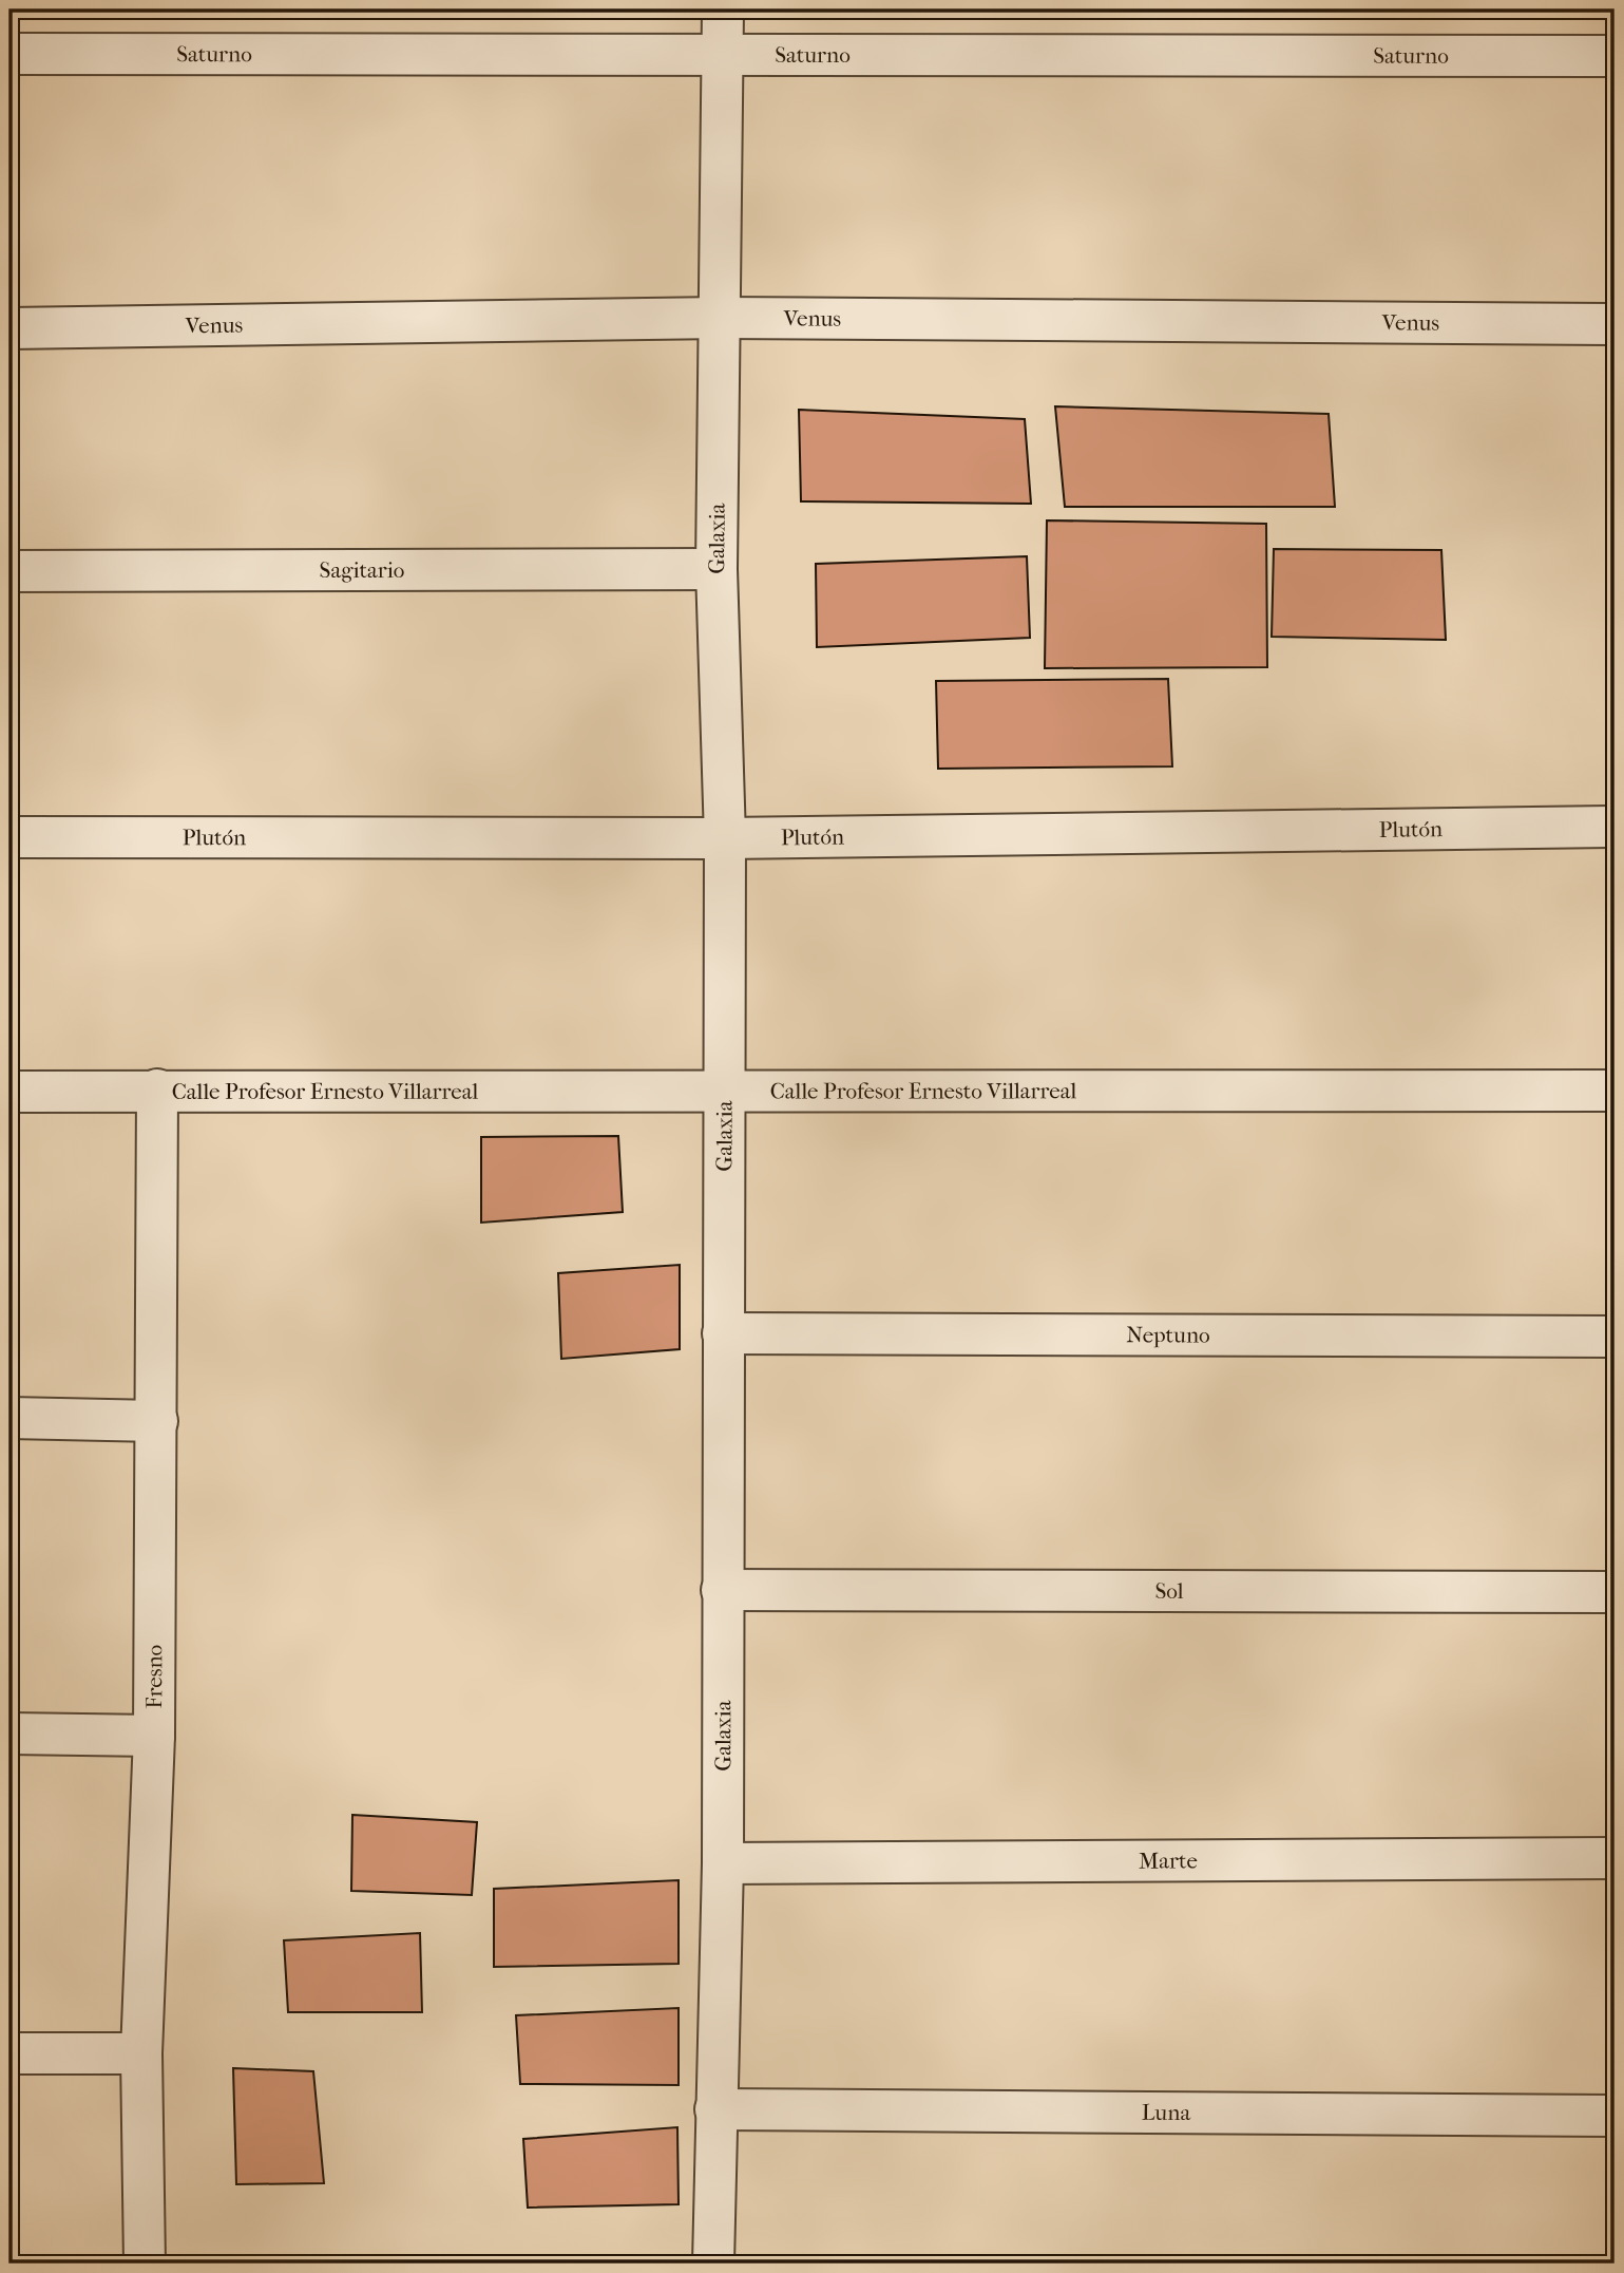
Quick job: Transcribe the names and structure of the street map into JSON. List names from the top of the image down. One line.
{"streets":{"street":["Saturno","Venus","Galaxia","Sagitario","Plutón","Calle Profesor Ernesto Villarreal","Neptuno","Sol","Fresno","Marte","Luna"]},"crossings":[["Saturno","Galaxia"],["Venus","Galaxia"],["Galaxia","Sagitario"],["Galaxia","Plutón"],["Galaxia","Calle Profesor Ernesto Villarreal"],["Galaxia","Neptuno"],["Galaxia","Sol"],["Galaxia","Marte"],["Galaxia","Luna"],["Calle Profesor Ernesto Villarreal","Fresno"]]}
